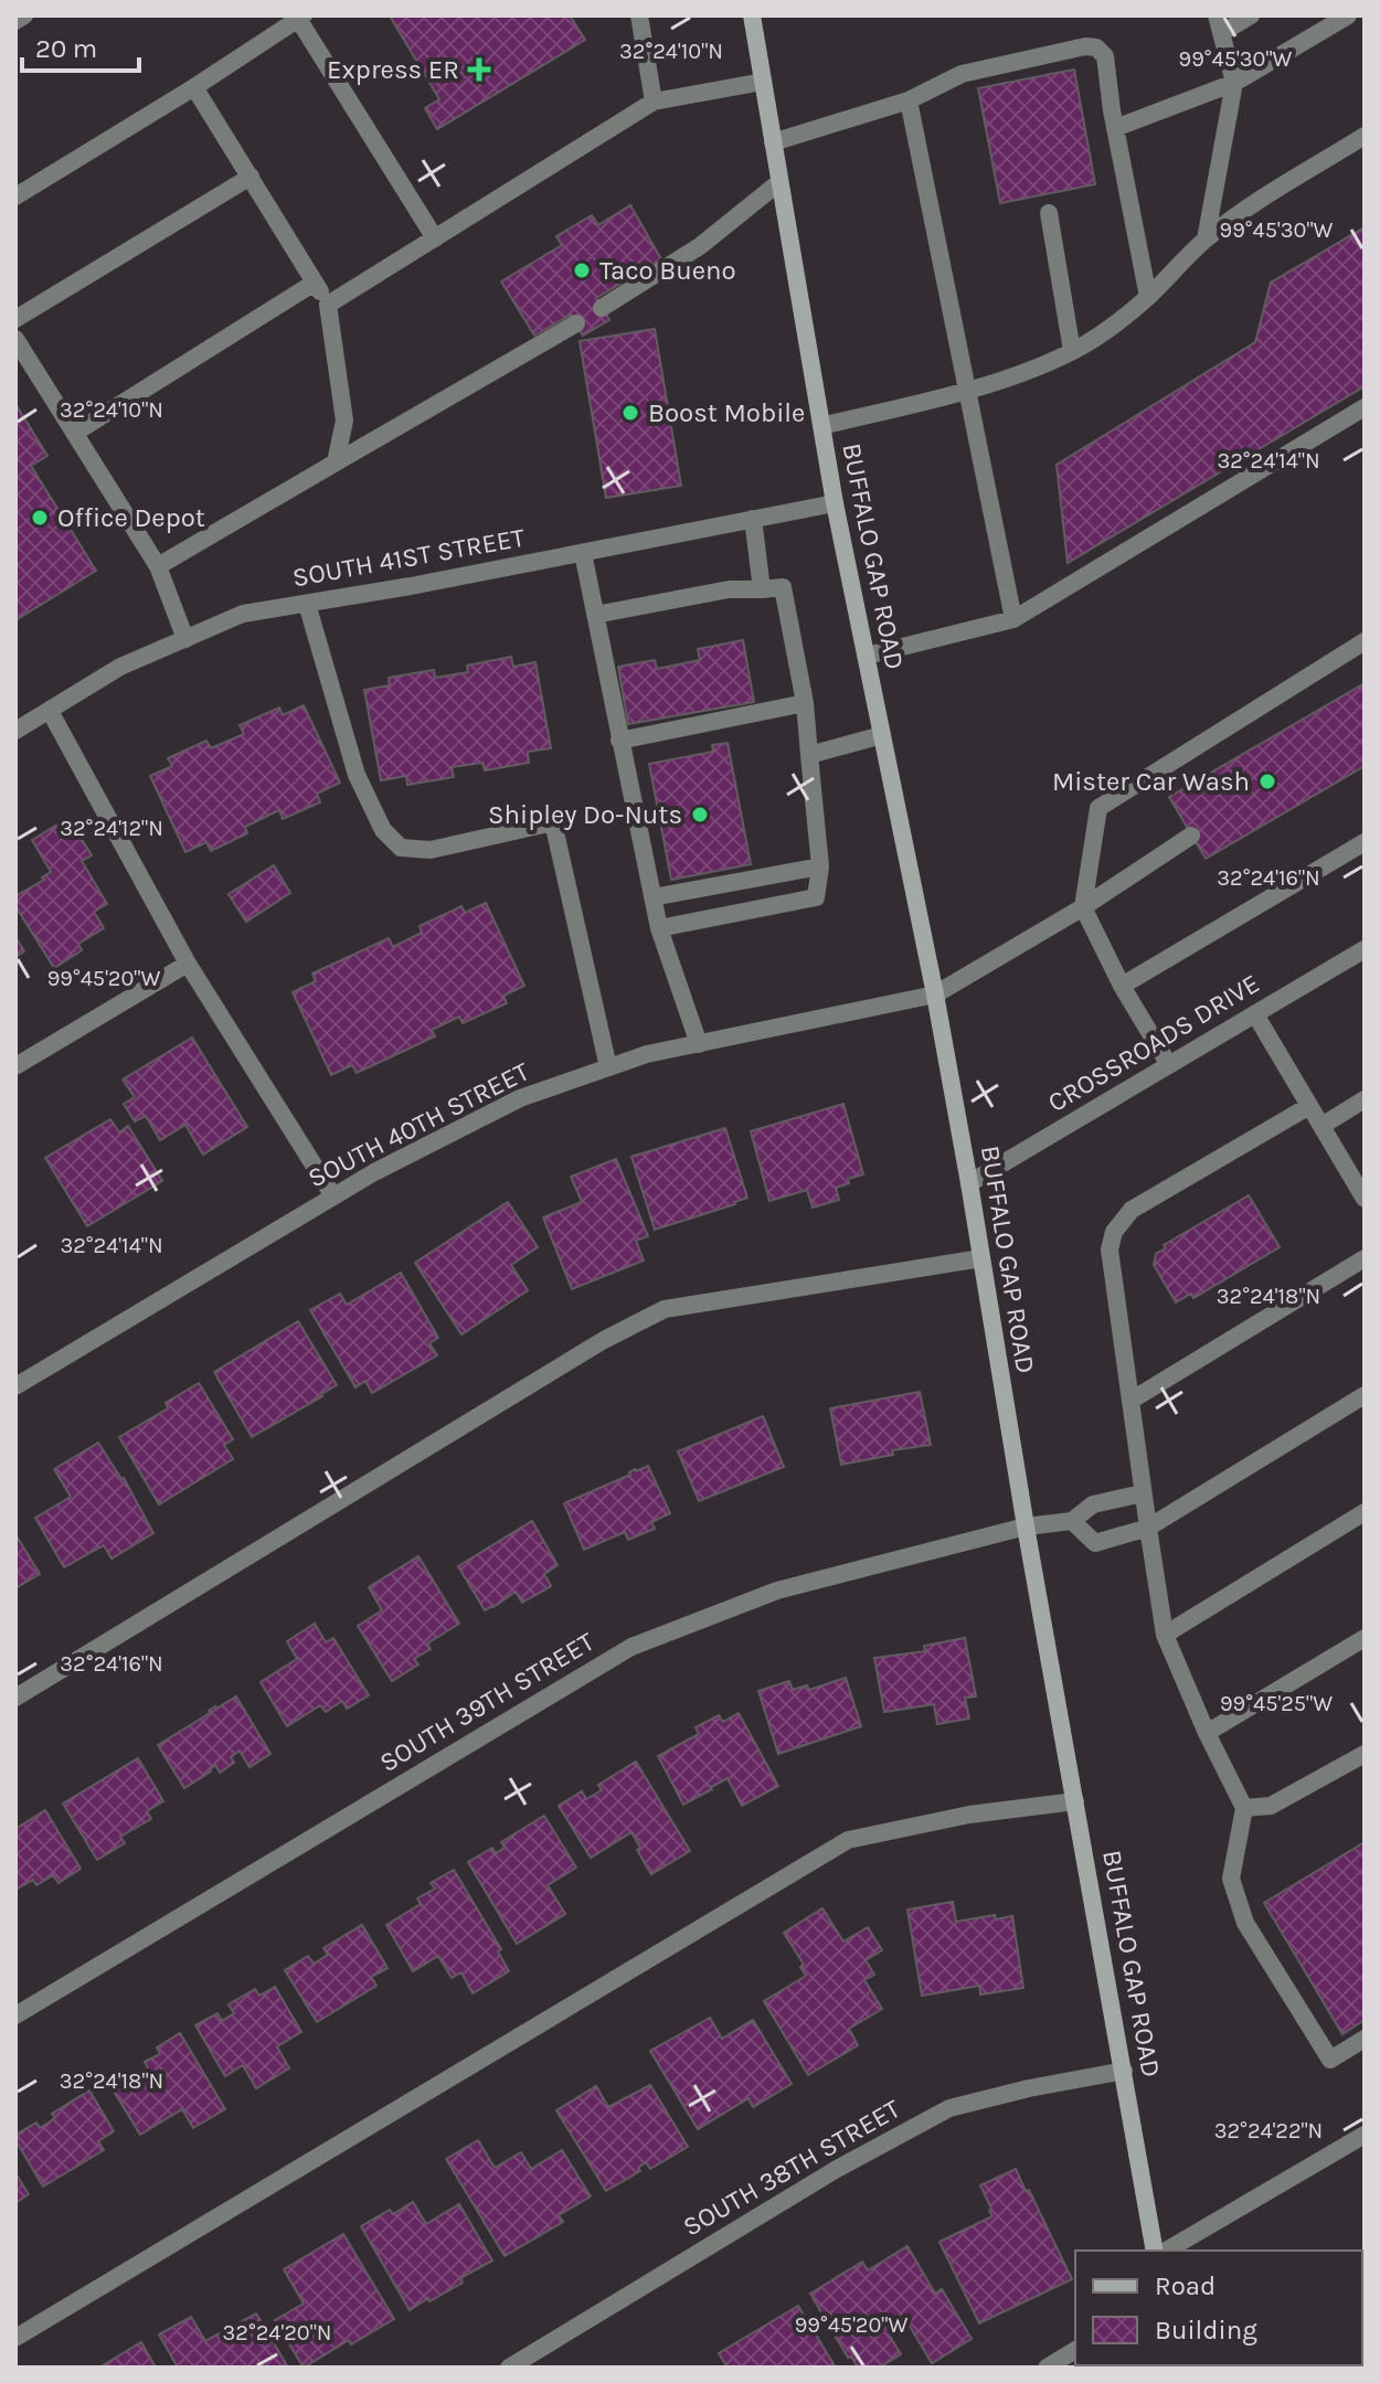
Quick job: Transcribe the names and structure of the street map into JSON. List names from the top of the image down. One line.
{"streets":{"main road":["BUFFALO GAP ROAD"],"street":["SOUTH 41ST STREET","CROSSROADS DRIVE","SOUTH 40TH STREET","SOUTH 39TH STREET","SOUTH 38TH STREET"]},"crossings":[["BUFFALO GAP ROAD","SOUTH 41ST STREET"],["BUFFALO GAP ROAD","CROSSROADS DRIVE"],["BUFFALO GAP ROAD","SOUTH 40TH STREET"],["BUFFALO GAP ROAD","SOUTH 39TH STREET"],["BUFFALO GAP ROAD","SOUTH 38TH STREET"]],"places":{"health":["Express ER"],"other":["Taco Bueno","Boost Mobile","Office Depot","Mister Car Wash","Shipley Do-Nuts"]},"legend":["Road","Building"],"scale_bar":"20 m","coordinates":["32°24'10\"N","99°45'30\"W","32°24'14\"N","32°24'12\"N","32°24'16\"N","99°45'20\"W","32°24'18\"N","99°45'25\"W","32°24'22\"N","32°24'20\"N"]}
